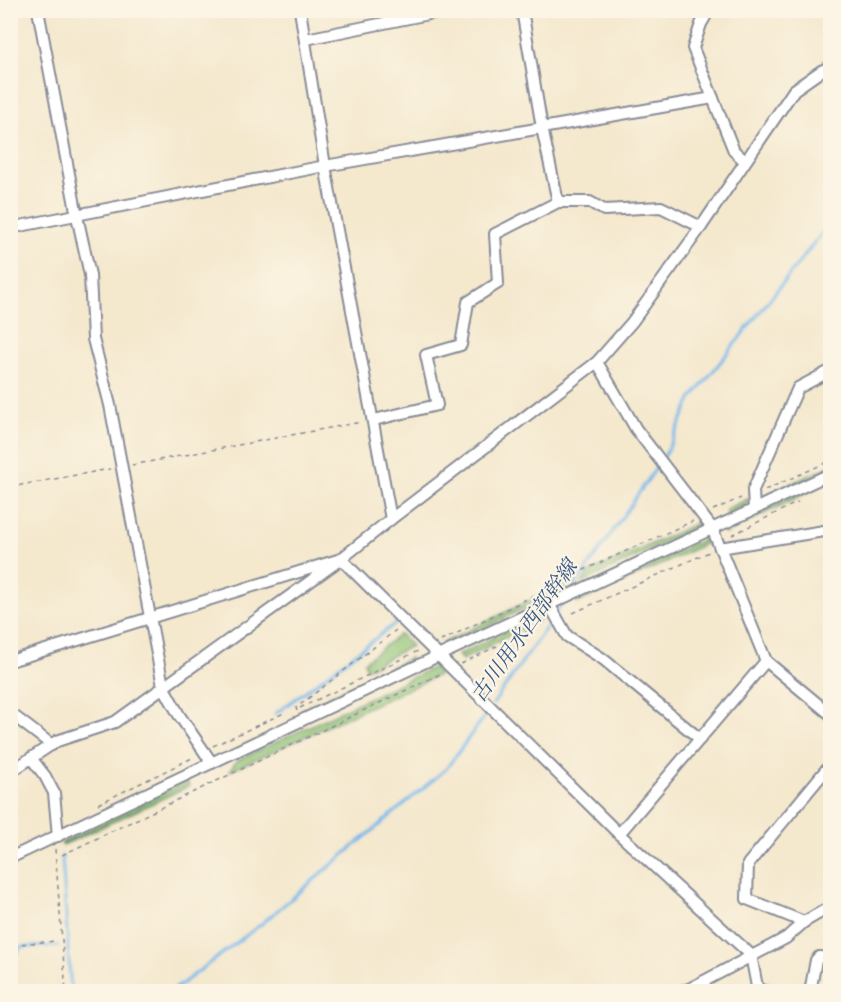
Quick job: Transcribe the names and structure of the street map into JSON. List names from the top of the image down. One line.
{"water":["古川用水西部幹線"]}
